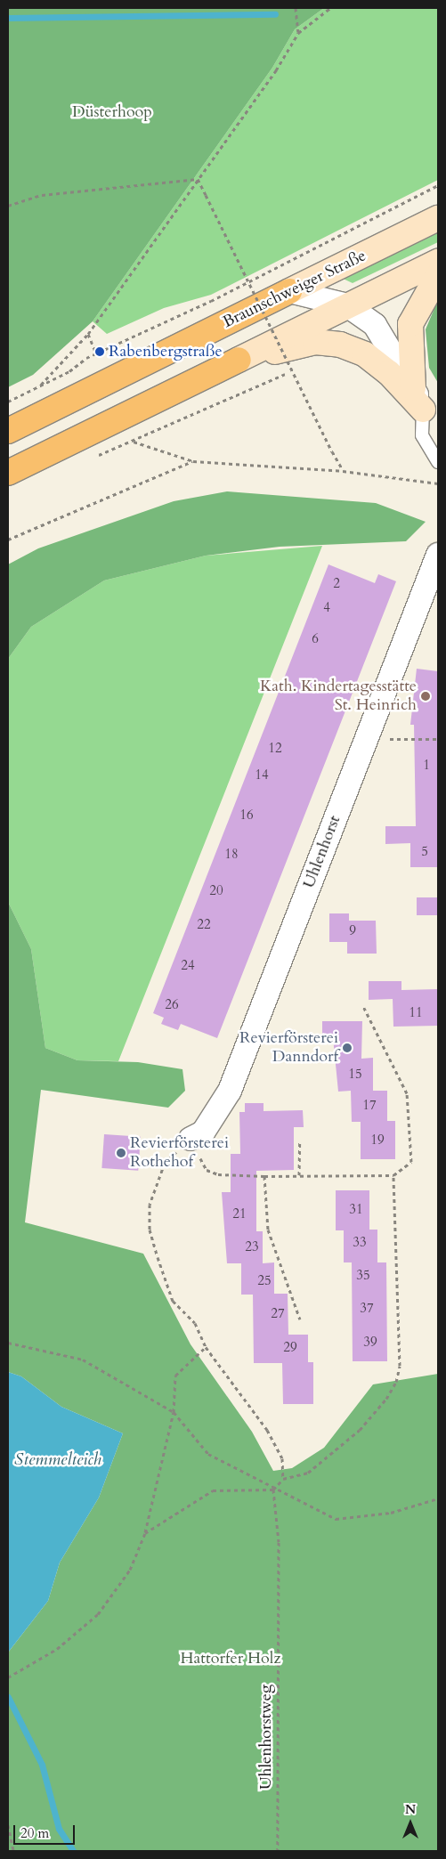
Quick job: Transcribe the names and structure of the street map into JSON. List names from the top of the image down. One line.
{"streets":{"highway":["Braunschweiger Straße"],"street":["Uhlenhorst"],"path":["Uhlenhorstweg"]},"water":["Stemmelteich"],"parks":["Düsterhoop","Hattorfer Holz"],"places":["Rabenbergstraße","Kath. Kindertagesstätte St. Heinrich","Revierförsterei Danndorf","Revierförsterei Rothehof"],"house_numbers":["2","4","6","12","1","14","16","5","18","20","22","9","24","26","11","15","17","19","31","21","33","23","35","25","37","27","39","29"],"scale_bar":"20 m","north":"top"}
